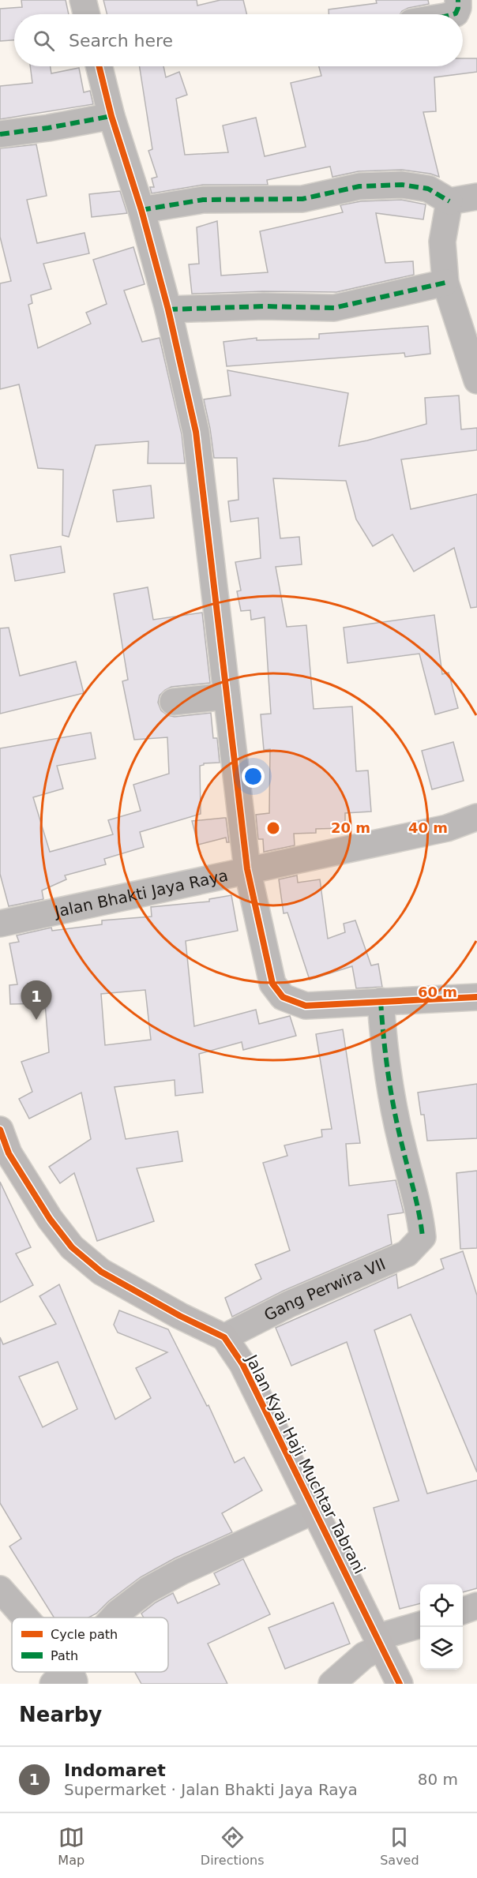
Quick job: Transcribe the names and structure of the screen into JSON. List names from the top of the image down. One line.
{"streets":{"street":["Jalan Bhakti Jaya Raya","Gang Perwira VII","Jalan Kyai Haji Muchtar Tabrani"]},"crossings":[["Gang Perwira VII","Jalan Kyai Haji Muchtar Tabrani"]],"legend":["Cycle path","Path"],"page":{"search":"Search here","pins":"1","heading":"Nearby","list":[{"mark":"1","name":"Indomaret","note":"Supermarket · Jalan Bhakti Jaya Raya","value":"80 m"}],"nav":["Map","Directions","Saved"]},"rings":["20 m","40 m","60 m"]}
